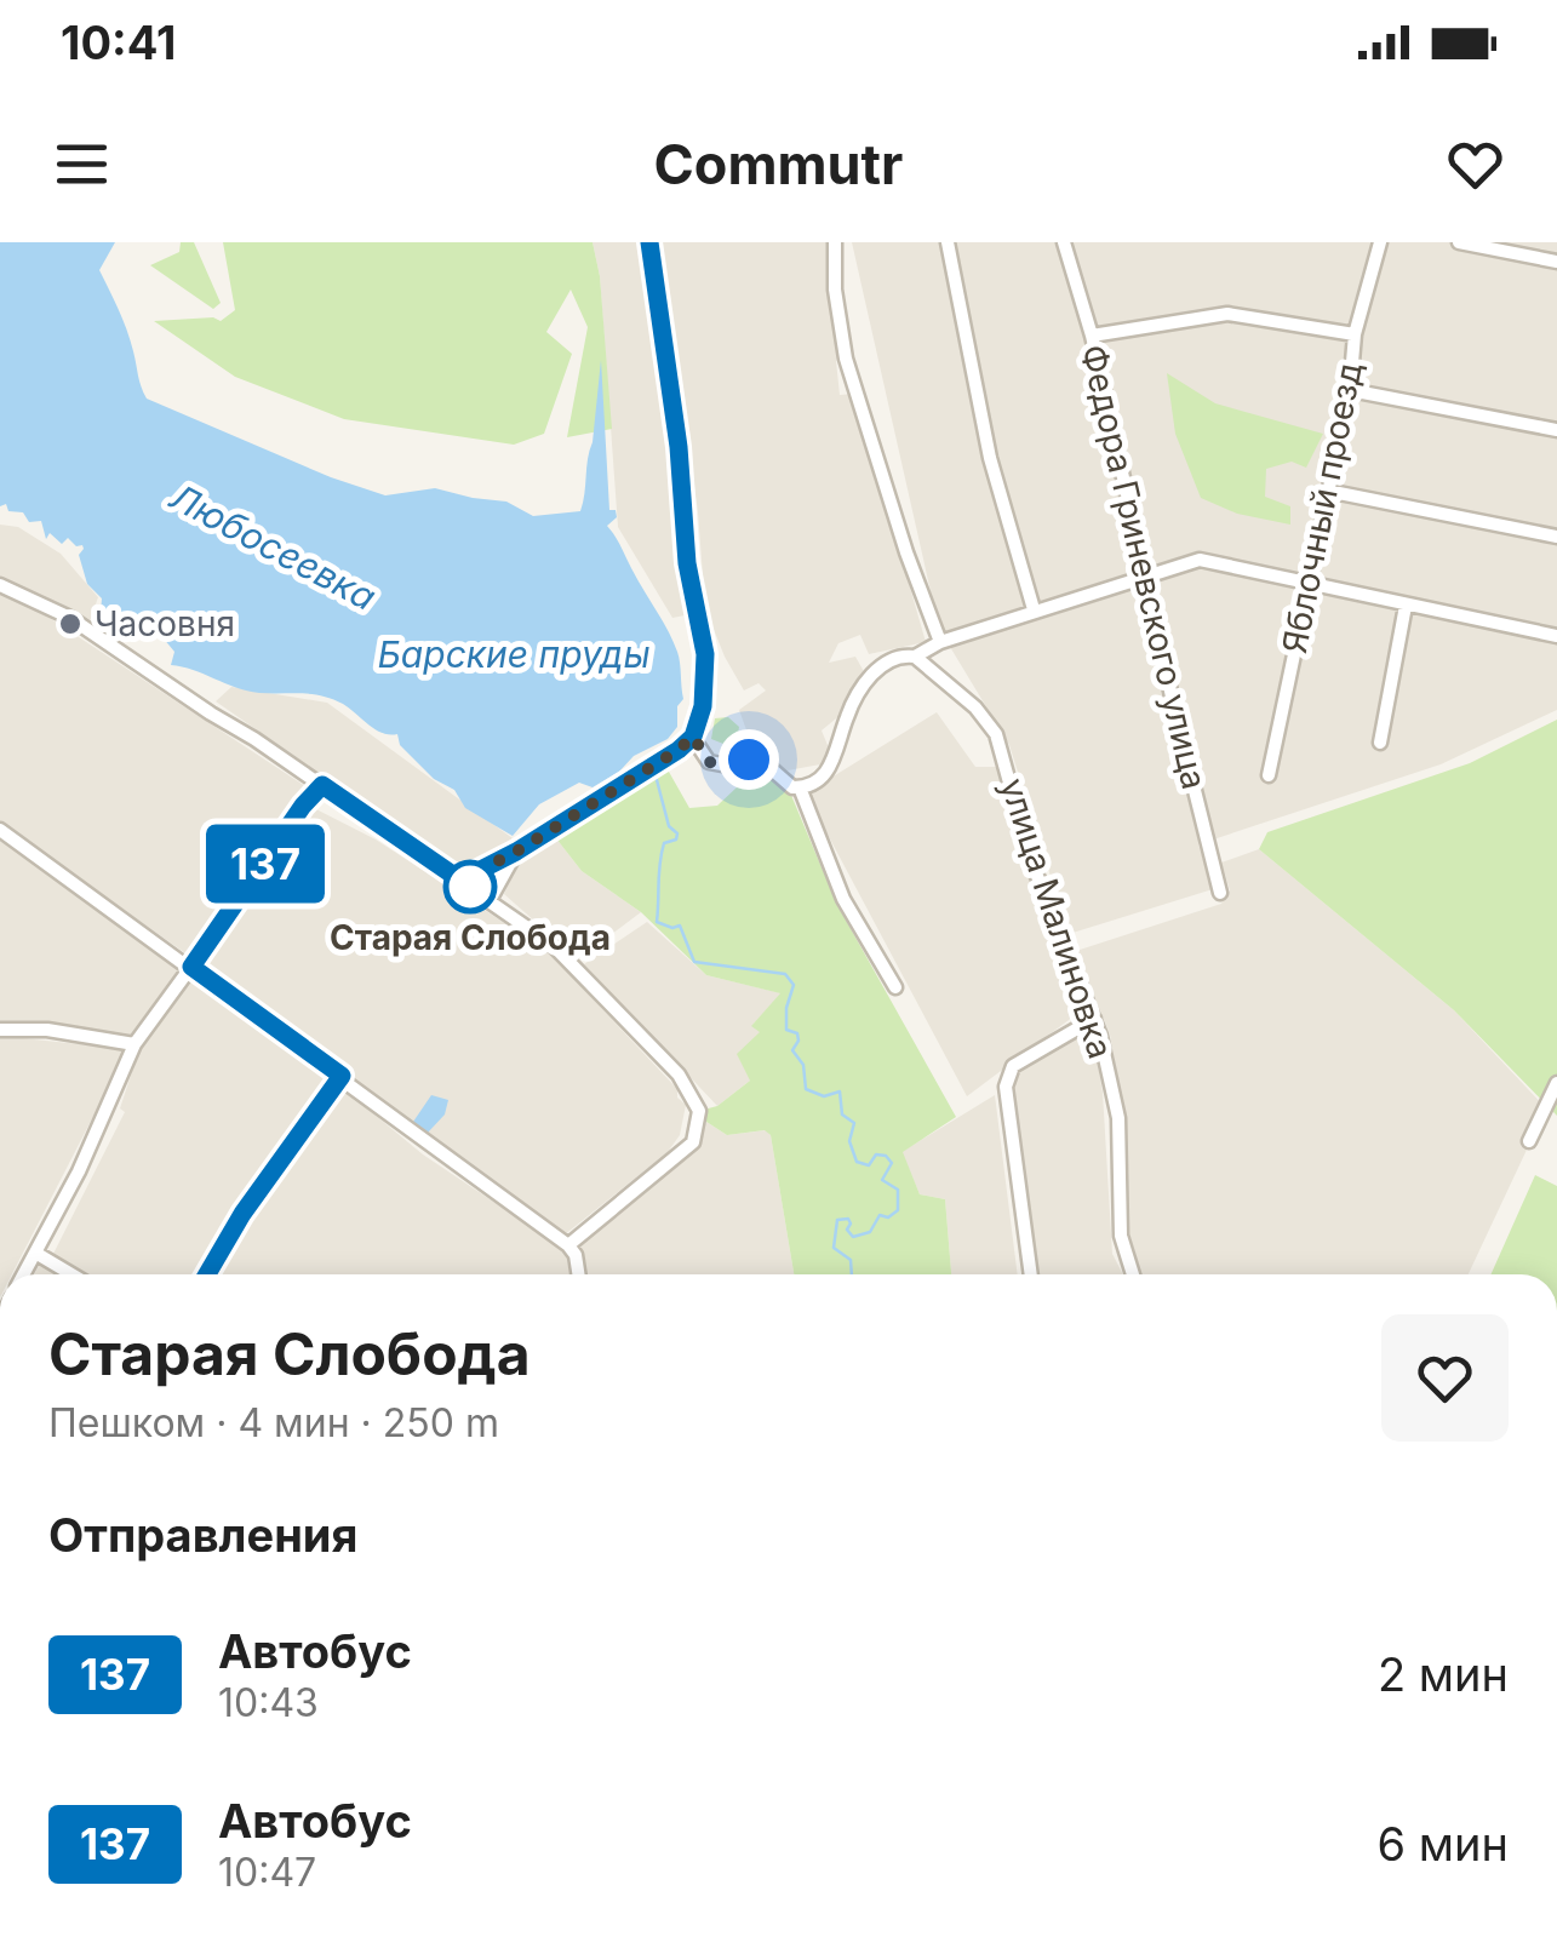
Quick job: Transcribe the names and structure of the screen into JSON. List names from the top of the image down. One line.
{"streets":{"street":["Яблочный проезд","Федора Гриневского улица","улица Малиновка"]},"water":["Любосеевка","Барские пруды"],"places":["Часовня","Старая Слобода"],"lines":["bus line 137"],"page":{"status":"10:41","header":"Commutr","on_map":"137","heading":[["Старая Слобода","Пешком · 4 мин · 250 m"],"Отправления"],"list":[{"mark":"137","name":"Автобус","note":"10:43","value":"2 мин"},{"mark":"137","name":"Автобус","note":"10:47","value":"6 мин"}]}}
